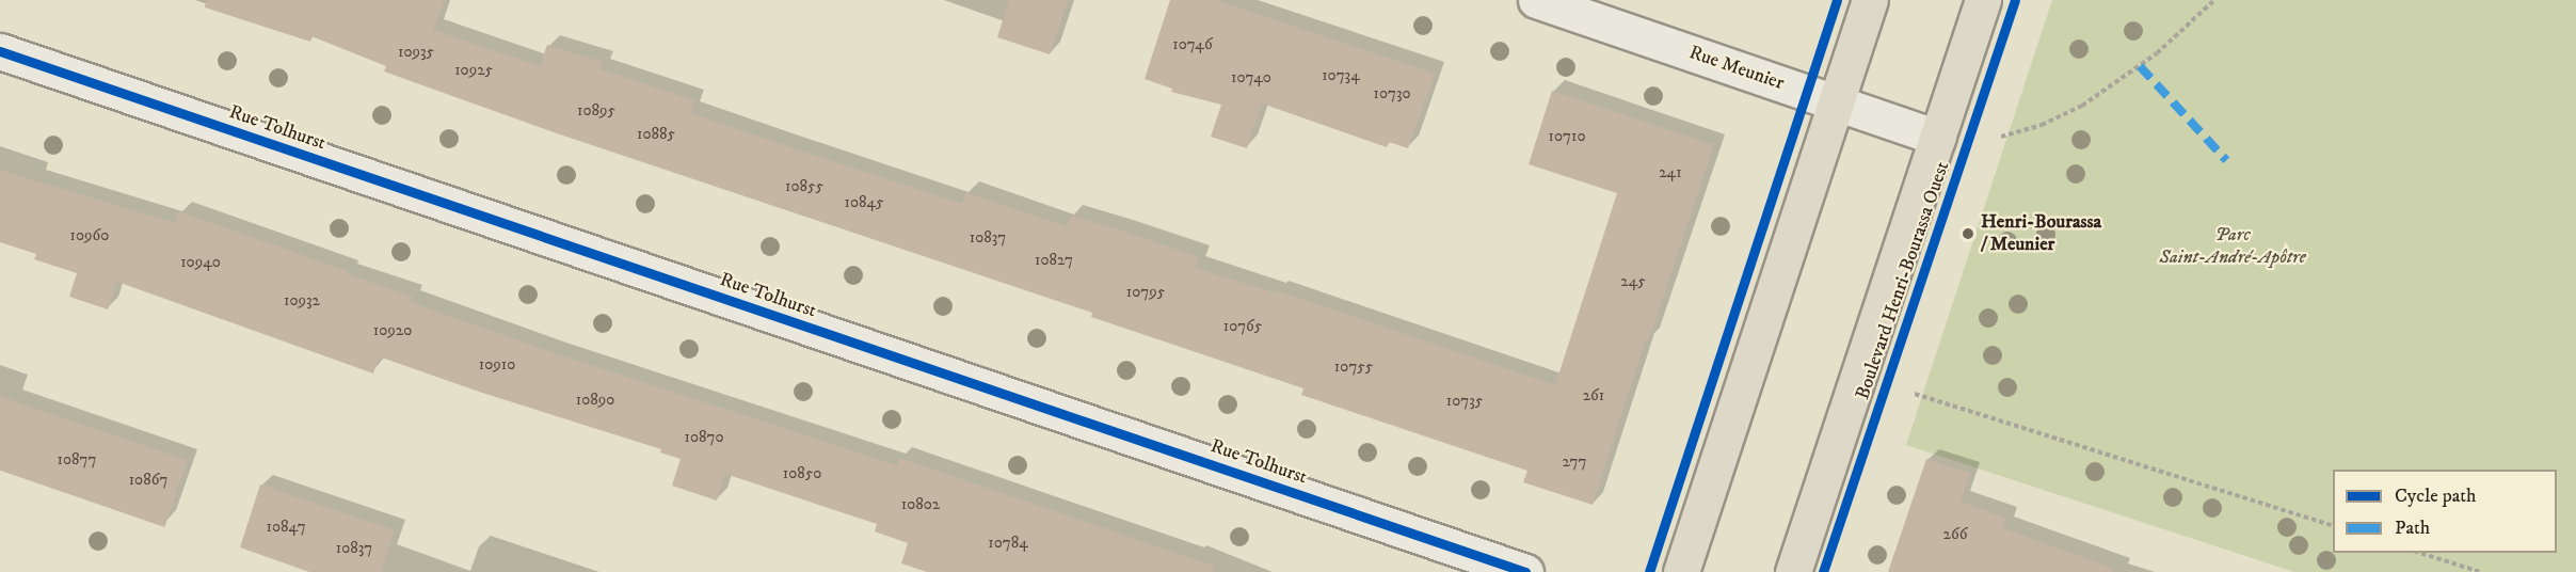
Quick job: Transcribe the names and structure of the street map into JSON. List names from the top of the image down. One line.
{"streets":{"main road":["Boulevard Henri-Bourassa Ouest"],"street":["Rue Meunier","Rue Tolhurst"]},"crossings":[["Rue Meunier","Boulevard Henri-Bourassa Ouest"]],"parks":["Parc Saint-André-Apôtre"],"places":["Henri-Bourassa / Meunier"],"house_numbers":["10746","10935","10925","10734","10740","10730","10895","10885","10710","241","10855","10845","10960","10837","10827","10940","245","10795","10932","10765","10920","10910","10755","261","10890","10735","10870","10877","277","10850","10867","10802","10847","266","10784","10837"],"legend":["Cycle path","Path"]}
